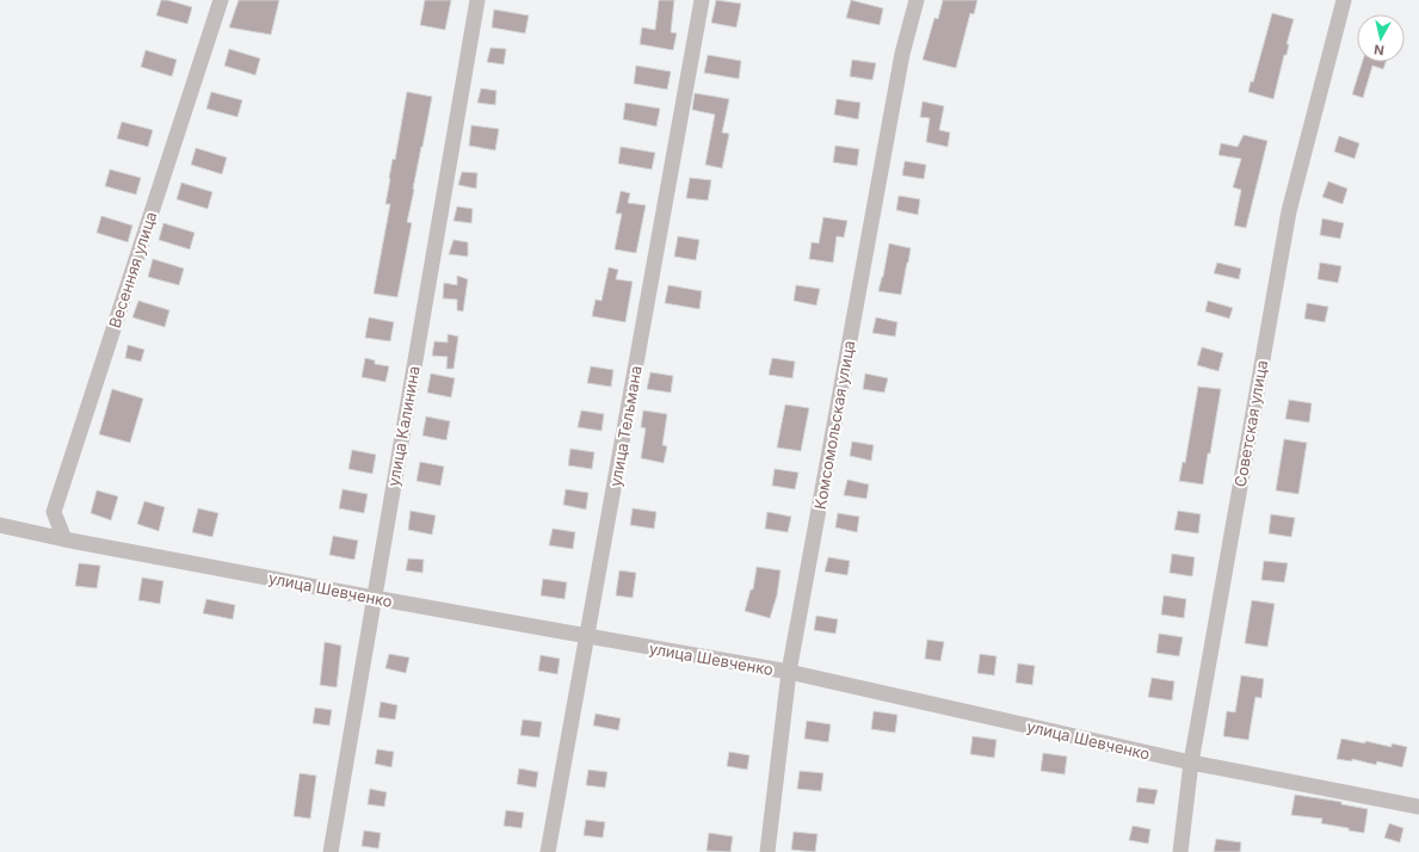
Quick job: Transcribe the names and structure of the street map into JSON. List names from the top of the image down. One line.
{"streets":{"street":["Весенняя улица","Советская улица","Комсомольская улица","улица Калинина","улица Тельмана","улица Шевченко"]},"crossings":[["Весенняя улица","улица Шевченко"],["Советская улица","улица Шевченко"],["Комсомольская улица","улица Шевченко"],["улица Калинина","улица Шевченко"],["улица Тельмана","улица Шевченко"]],"north":"bottom"}
